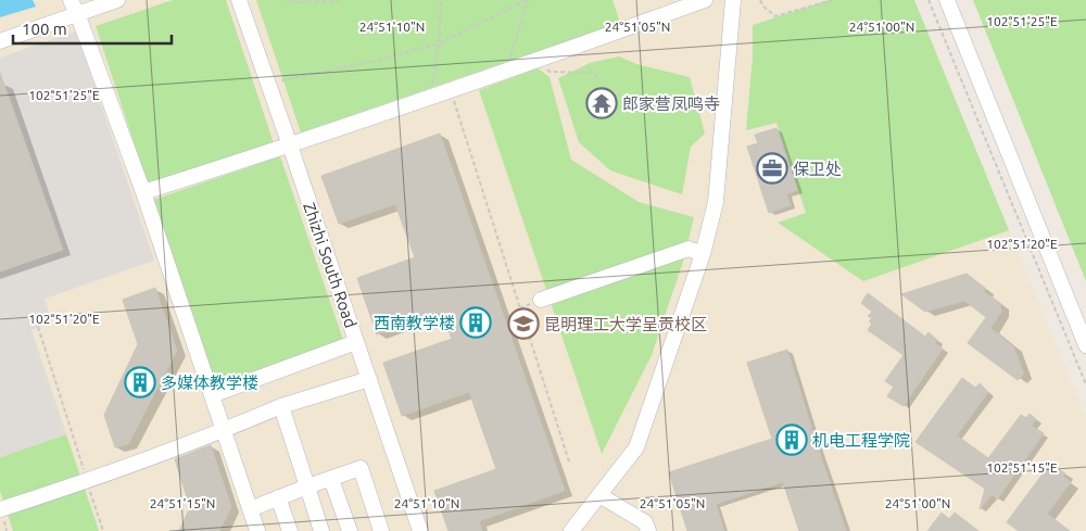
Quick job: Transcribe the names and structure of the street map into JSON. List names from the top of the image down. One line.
{"streets":{"street":["Zhizhi South Road"]},"places":{"temple":["郎家营凤鸣寺"],"office":["保卫处"],"building":["西南教学楼","多媒体教学楼","机电工程学院"],"school or university":["昆明理工大学呈贡校区"]},"scale_bar":"100 m","coordinates":["102°51'25\"E","24°51'10\"N","24°51'05\"N","24°51'00\"N","102°51'20\"E","102°51'15\"E","24°51'15\"N"]}
